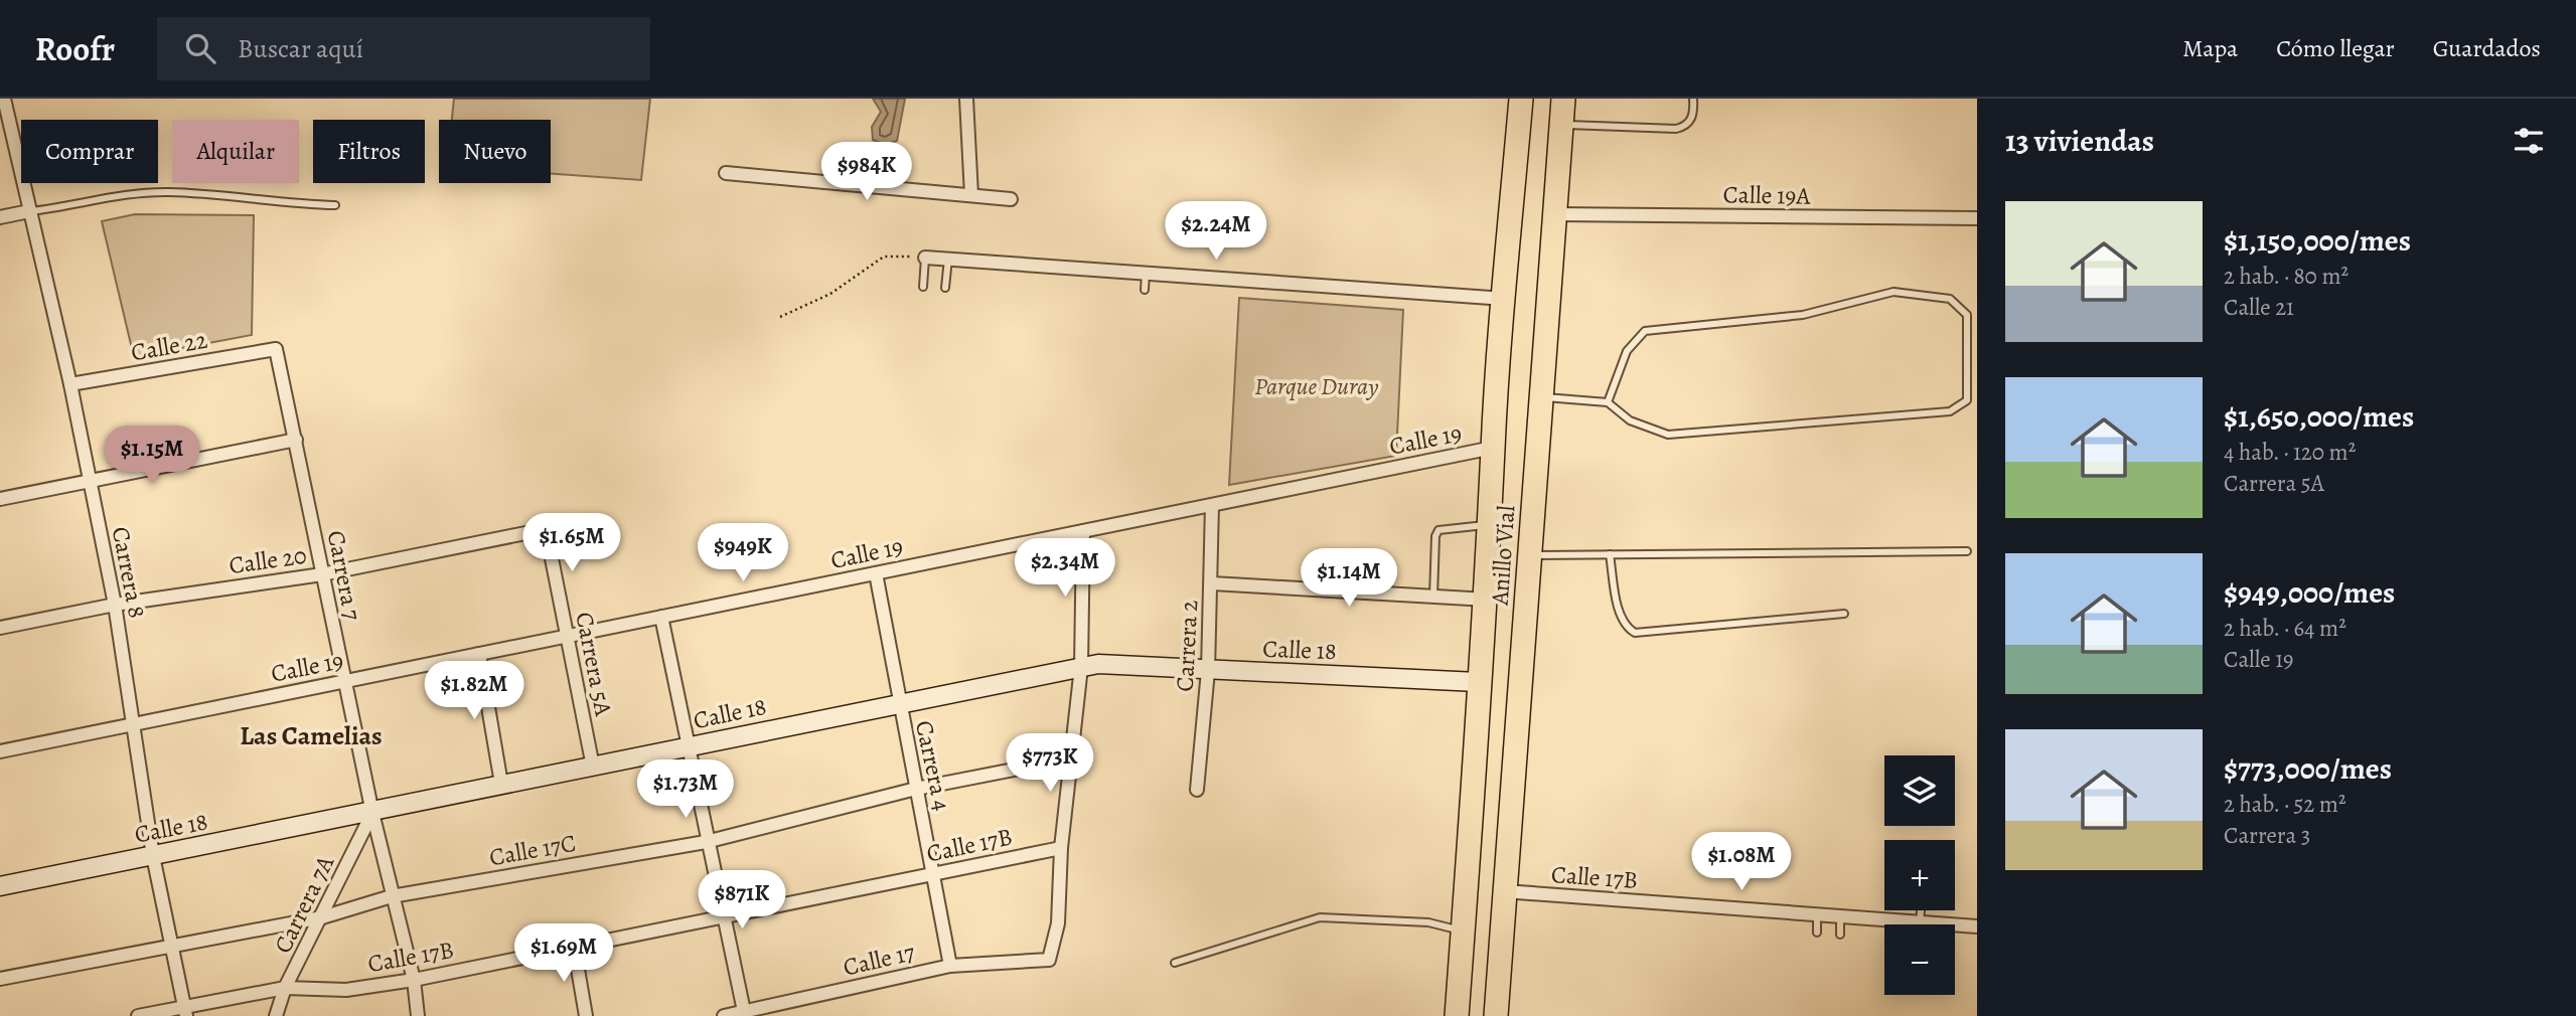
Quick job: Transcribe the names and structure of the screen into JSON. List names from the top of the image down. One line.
{"streets":{"highway":["Anillo Vial"],"street":["Calle 19A","Calle 22","Calle 19","Calle 20","Carrera 8","Carrera 7","Carrera 2","Calle 18","Carrera 5A","Carrera 4","Calle 17B","Calle 17C","Carrera 7A","Calle 17"]},"crossings":[["Calle 19A","Anillo Vial"],["Calle 22","Carrera 8"],["Calle 22","Carrera 7"],["Calle 19","Anillo Vial"],["Calle 19","Carrera 8"],["Calle 19","Carrera 7"],["Calle 19","Carrera 2"],["Calle 19","Carrera 5A"],["Calle 19","Carrera 4"],["Anillo Vial","Calle 18"],["Anillo Vial","Calle 17B"],["Calle 20","Carrera 8"],["Calle 20","Carrera 7"],["Calle 20","Carrera 5A"],["Carrera 8","Calle 18"],["Carrera 8","Calle 17B"],["Carrera 8","Calle 17C"],["Carrera 7","Calle 18"],["Carrera 7","Calle 17B"],["Carrera 7","Calle 17C"],["Carrera 7","Carrera 7A"],["Carrera 2","Calle 18"],["Calle 18","Carrera 5A"],["Calle 18","Carrera 4"],["Calle 18","Carrera 7A"],["Carrera 4","Calle 17B"],["Carrera 4","Calle 17C"],["Carrera 4","Calle 17"],["Calle 17B","Carrera 7A"],["Calle 17B","Calle 17"],["Calle 17C","Carrera 7A"]],"districts":["Las Camelias"],"parks":["Parque Duray"],"page":{"header":"Roofr","search":"Buscar aquí","nav":["Mapa","Cómo llegar","Guardados"],"heading":"13 viviendas","chip":["Comprar","Alquilar","Filtros","Nuevo"],"price":["$984K","$2.24M","$1.15M","$1.65M","$949K","$2.34M","$1.14M","$1.82M","$773K","$1.73M","$1.08M","$871K","$1.69M"],"list":[{"name":"$1,150,000/mes","note":"2 hab. · 80 m² · Calle 21"},{"name":"$1,650,000/mes","note":"4 hab. · 120 m² · Carrera 5A"},{"name":"$949,000/mes","note":"2 hab. · 64 m² · Calle 19"},{"name":"$773,000/mes","note":"2 hab. · 52 m² · Carrera 3"}],"map_buttons":["+","−"]}}
